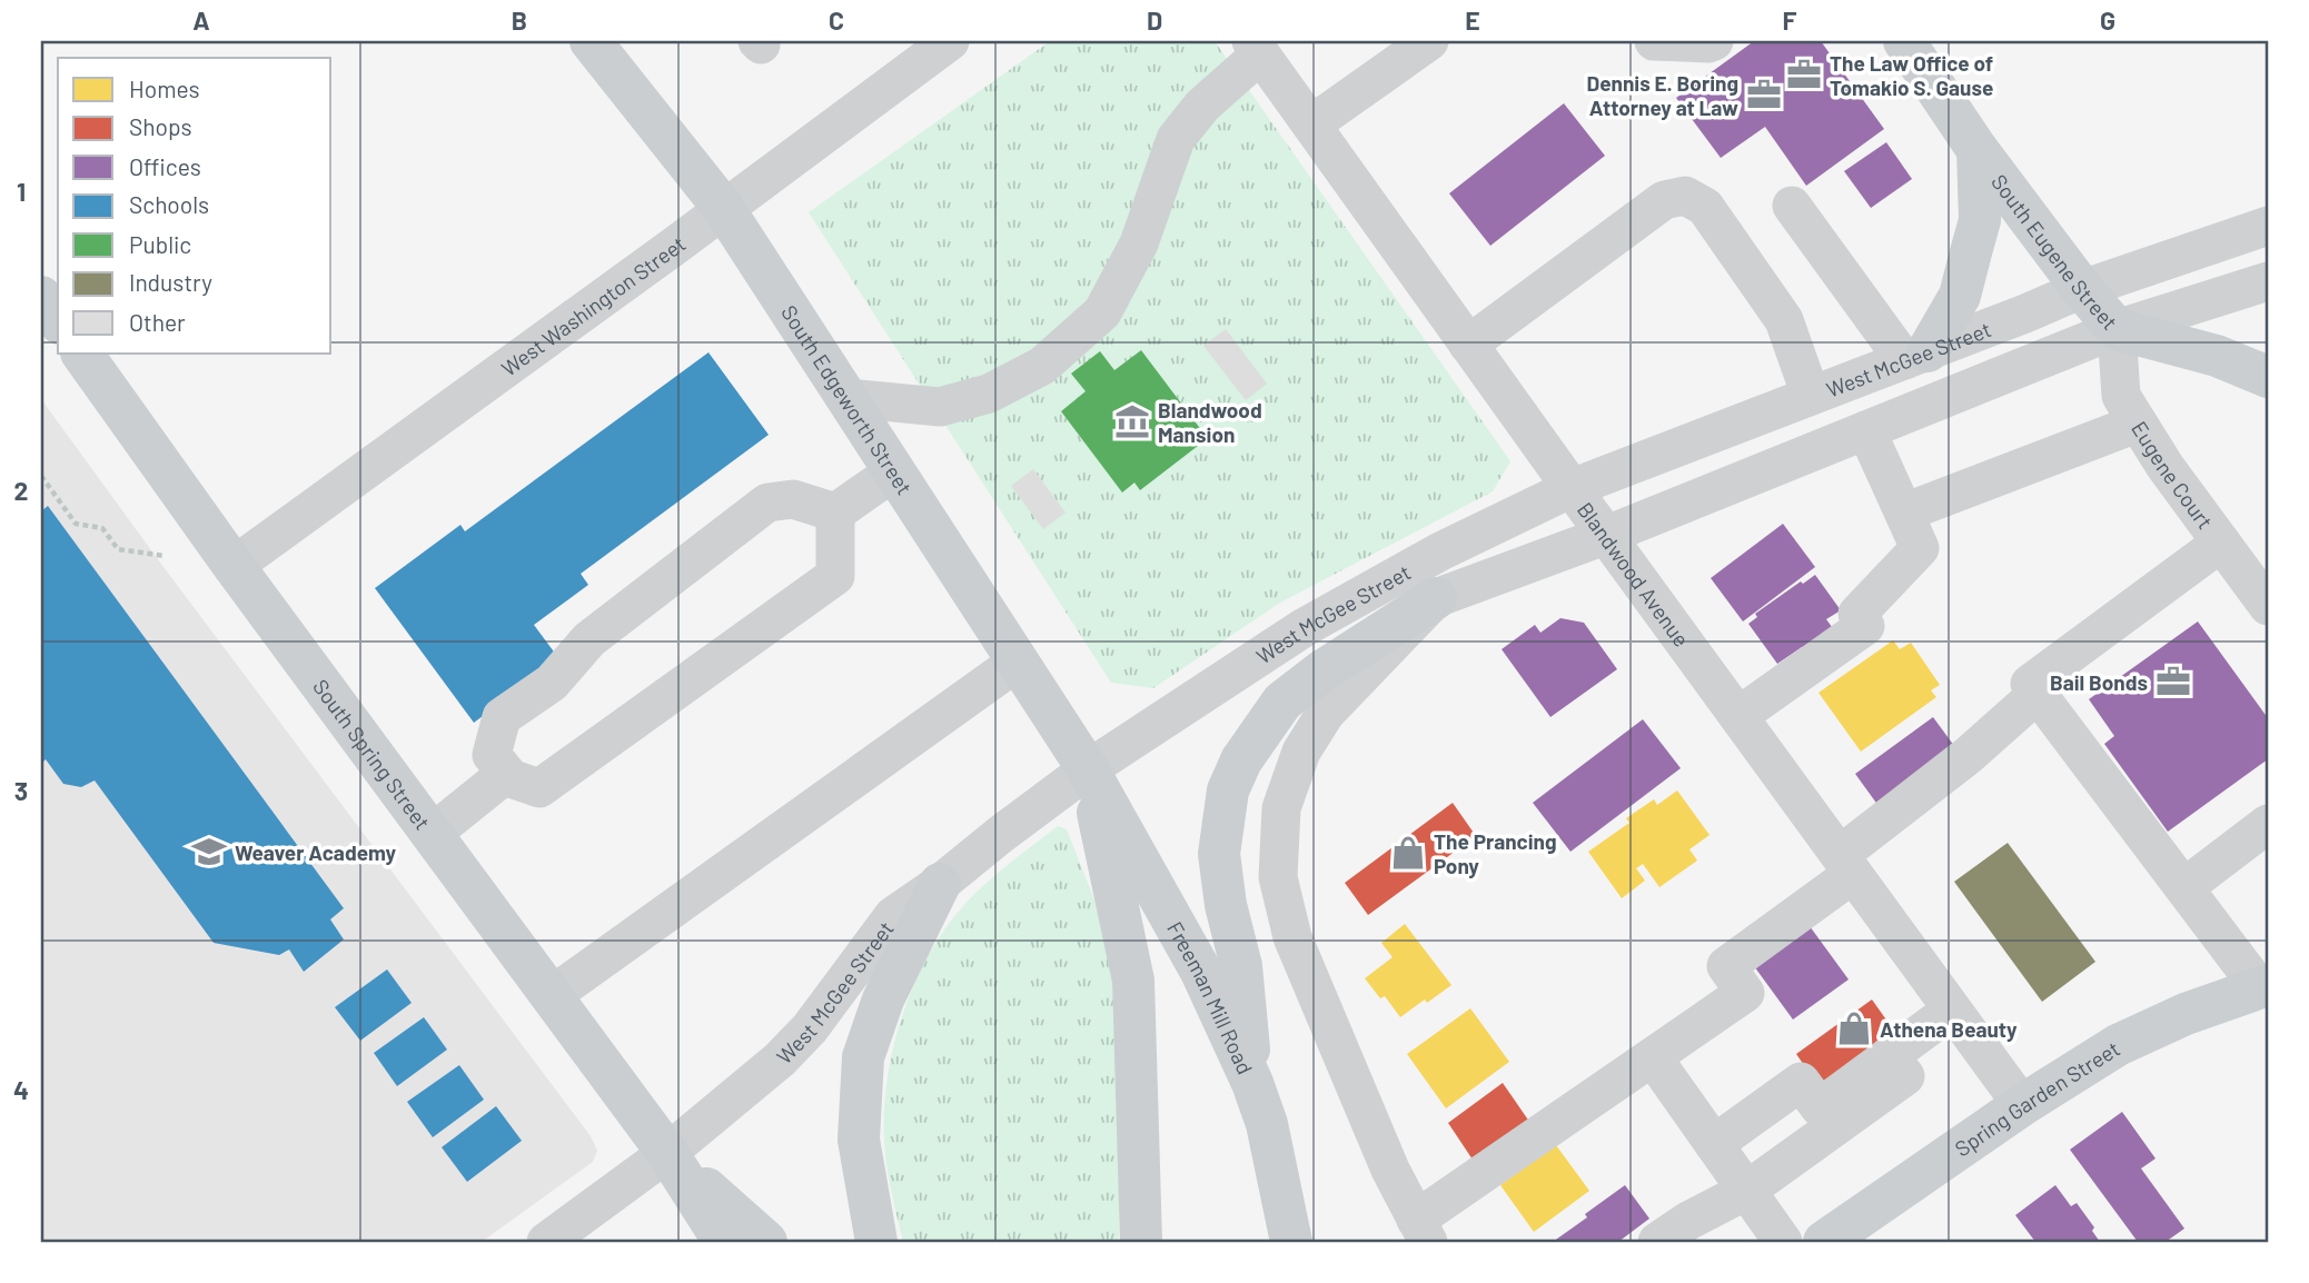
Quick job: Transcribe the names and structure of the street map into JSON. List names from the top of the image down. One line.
{"streets":{"main road":["South Eugene Street","South Edgeworth Street","South Spring Street","Freeman Mill Road","Spring Garden Street"],"street":["West Washington Street","West McGee Street","Eugene Court","Blandwood Avenue"]},"crossings":[["South Eugene Street","West McGee Street"],["South Eugene Street","Eugene Court"],["West Washington Street","South Edgeworth Street"],["West Washington Street","South Spring Street"],["West McGee Street","South Edgeworth Street"],["West McGee Street","Eugene Court"],["West McGee Street","Blandwood Avenue"],["West McGee Street","South Spring Street"],["West McGee Street","Freeman Mill Road"],["South Edgeworth Street","Freeman Mill Road"],["Blandwood Avenue","Spring Garden Street"]],"places":{"office":["The Law Office of Tomakio S. Gause","Dennis E. Boring Attorney at Law","Bail Bonds"],"museum":["Blandwood Mansion"],"school or university":["Weaver Academy"],"shop":["The Prancing Pony","Athena Beauty"]},"legend":["Homes","Shops","Offices","Schools","Public","Industry","Other"],"grid":{"columns":["A","B","C","D","E","F","G"],"rows":["1","2","3","4"]}}
